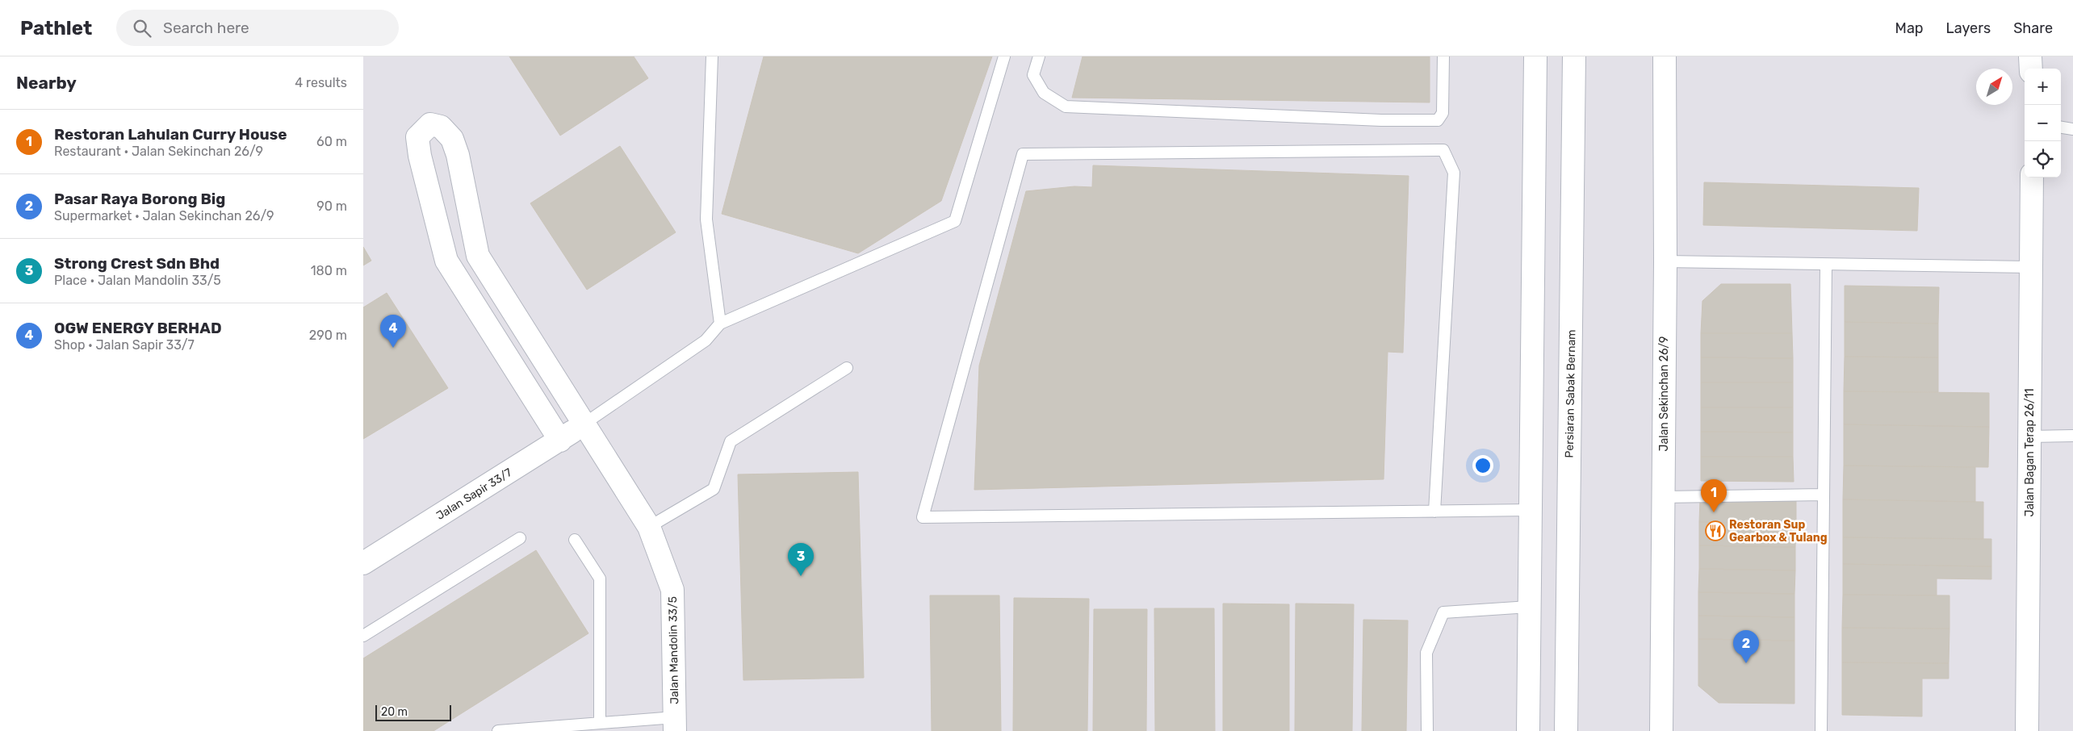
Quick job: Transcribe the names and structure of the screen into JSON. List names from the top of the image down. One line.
{"streets":{"street":["Persiaran Sabak Bernam","Jalan Sekinchan 26/9","Jalan Bagan Terap 26/11","Jalan Sapir 33/7","Jalan Mandolin 33/5"]},"crossings":[["Jalan Sapir 33/7","Jalan Mandolin 33/5"]],"places":{"restaurant":["Restoran Sup Gearbox & Tulang"]},"scale_bar":"20 m","north":"top right","page":{"header":"Pathlet","search":"Search here","nav":["Map","Layers","Share"],"heading":["Nearby","4 results"],"map_buttons":["+","−"],"list":[{"mark":"1","name":"Restoran Lahulan Curry House","note":"Restaurant · Jalan Sekinchan 26/9","value":"60 m"},{"mark":"2","name":"Pasar Raya Borong Big","note":"Supermarket · Jalan Sekinchan 26/9","value":"90 m"},{"mark":"3","name":"Strong Crest Sdn Bhd","note":"Place · Jalan Mandolin 33/5","value":"180 m"},{"mark":"4","name":"OGW ENERGY BERHAD","note":"Shop · Jalan Sapir 33/7","value":"290 m"}],"pins":["4","1","3","2"],"scale":"20 m"}}
